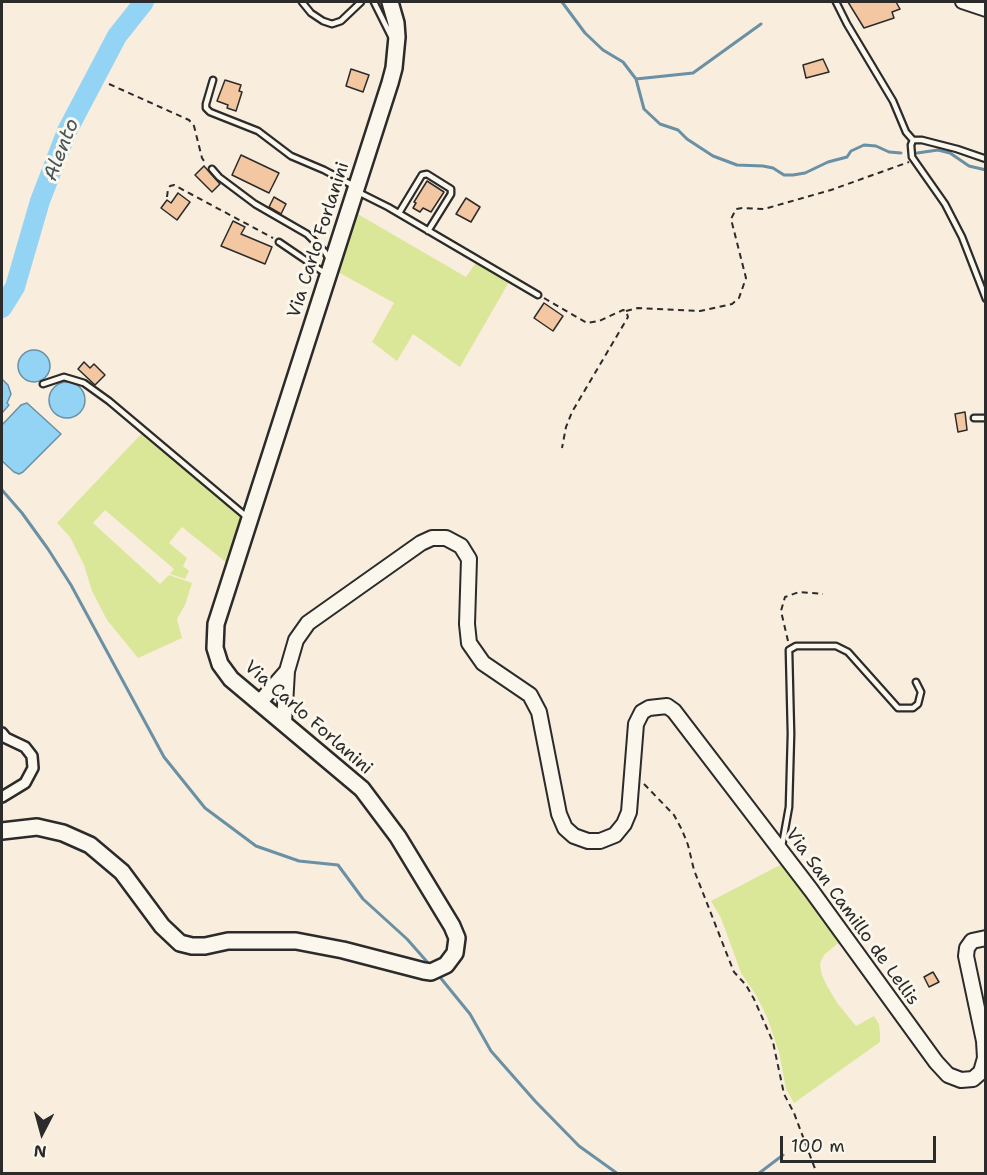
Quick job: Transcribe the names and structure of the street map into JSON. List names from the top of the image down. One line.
{"streets":{"main road":["Via Carlo Forlanini","Via San Camillo de Lellis"]},"crossings":[["Via Carlo Forlanini","Via San Camillo de Lellis"]],"water":["Alento"],"scale_bar":"100 m","north":"bottom"}
